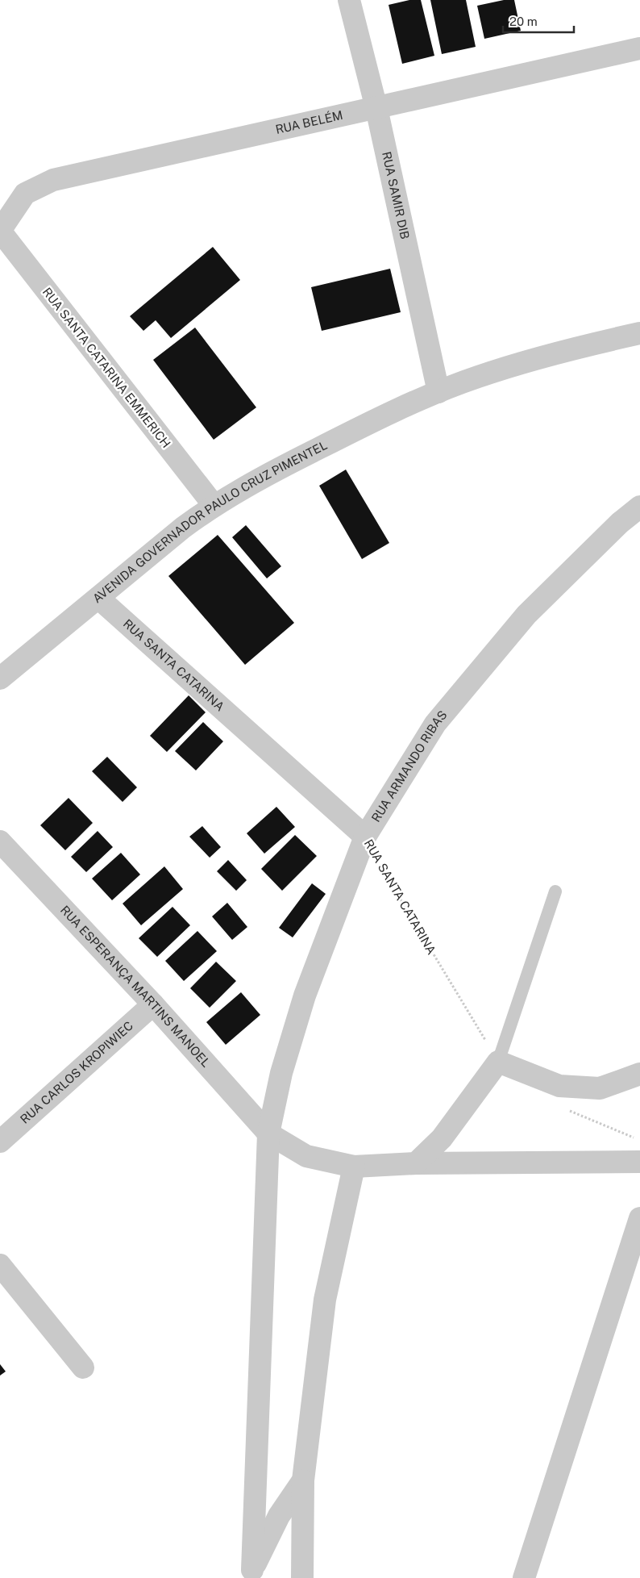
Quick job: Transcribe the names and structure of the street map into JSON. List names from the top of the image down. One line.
{"streets":{"street":["RUA BELÉM","RUA SAMIR DIB","RUA SANTA CATARINA EMMERICH","AVENIDA GOVERNADOR PAULO CRUZ PIMENTEL","RUA SANTA CATARINA","RUA ARMANDO RIBAS","RUA ESPERANÇA MARTINS MANOEL","RUA CARLOS KROPIWIEC"]},"crossings":[["RUA BELÉM","RUA SAMIR DIB"],["RUA BELÉM","RUA SANTA CATARINA EMMERICH"],["RUA SAMIR DIB","AVENIDA GOVERNADOR PAULO CRUZ PIMENTEL"],["RUA SANTA CATARINA EMMERICH","AVENIDA GOVERNADOR PAULO CRUZ PIMENTEL"],["AVENIDA GOVERNADOR PAULO CRUZ PIMENTEL","RUA SANTA CATARINA"],["RUA SANTA CATARINA","RUA ARMANDO RIBAS"],["RUA ARMANDO RIBAS","RUA ESPERANÇA MARTINS MANOEL"],["RUA ESPERANÇA MARTINS MANOEL","RUA CARLOS KROPIWIEC"]],"scale_bar":"20 m"}
